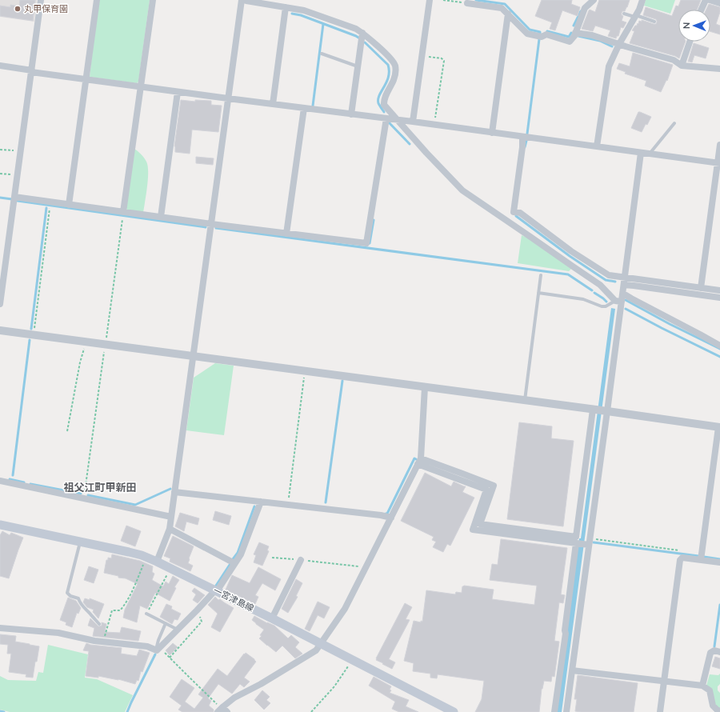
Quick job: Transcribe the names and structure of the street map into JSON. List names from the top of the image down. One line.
{"streets":{"main road":["一宮津島線"]},"districts":["祖父江町甲新田"],"places":["丸甲保育園"],"north":"left"}
